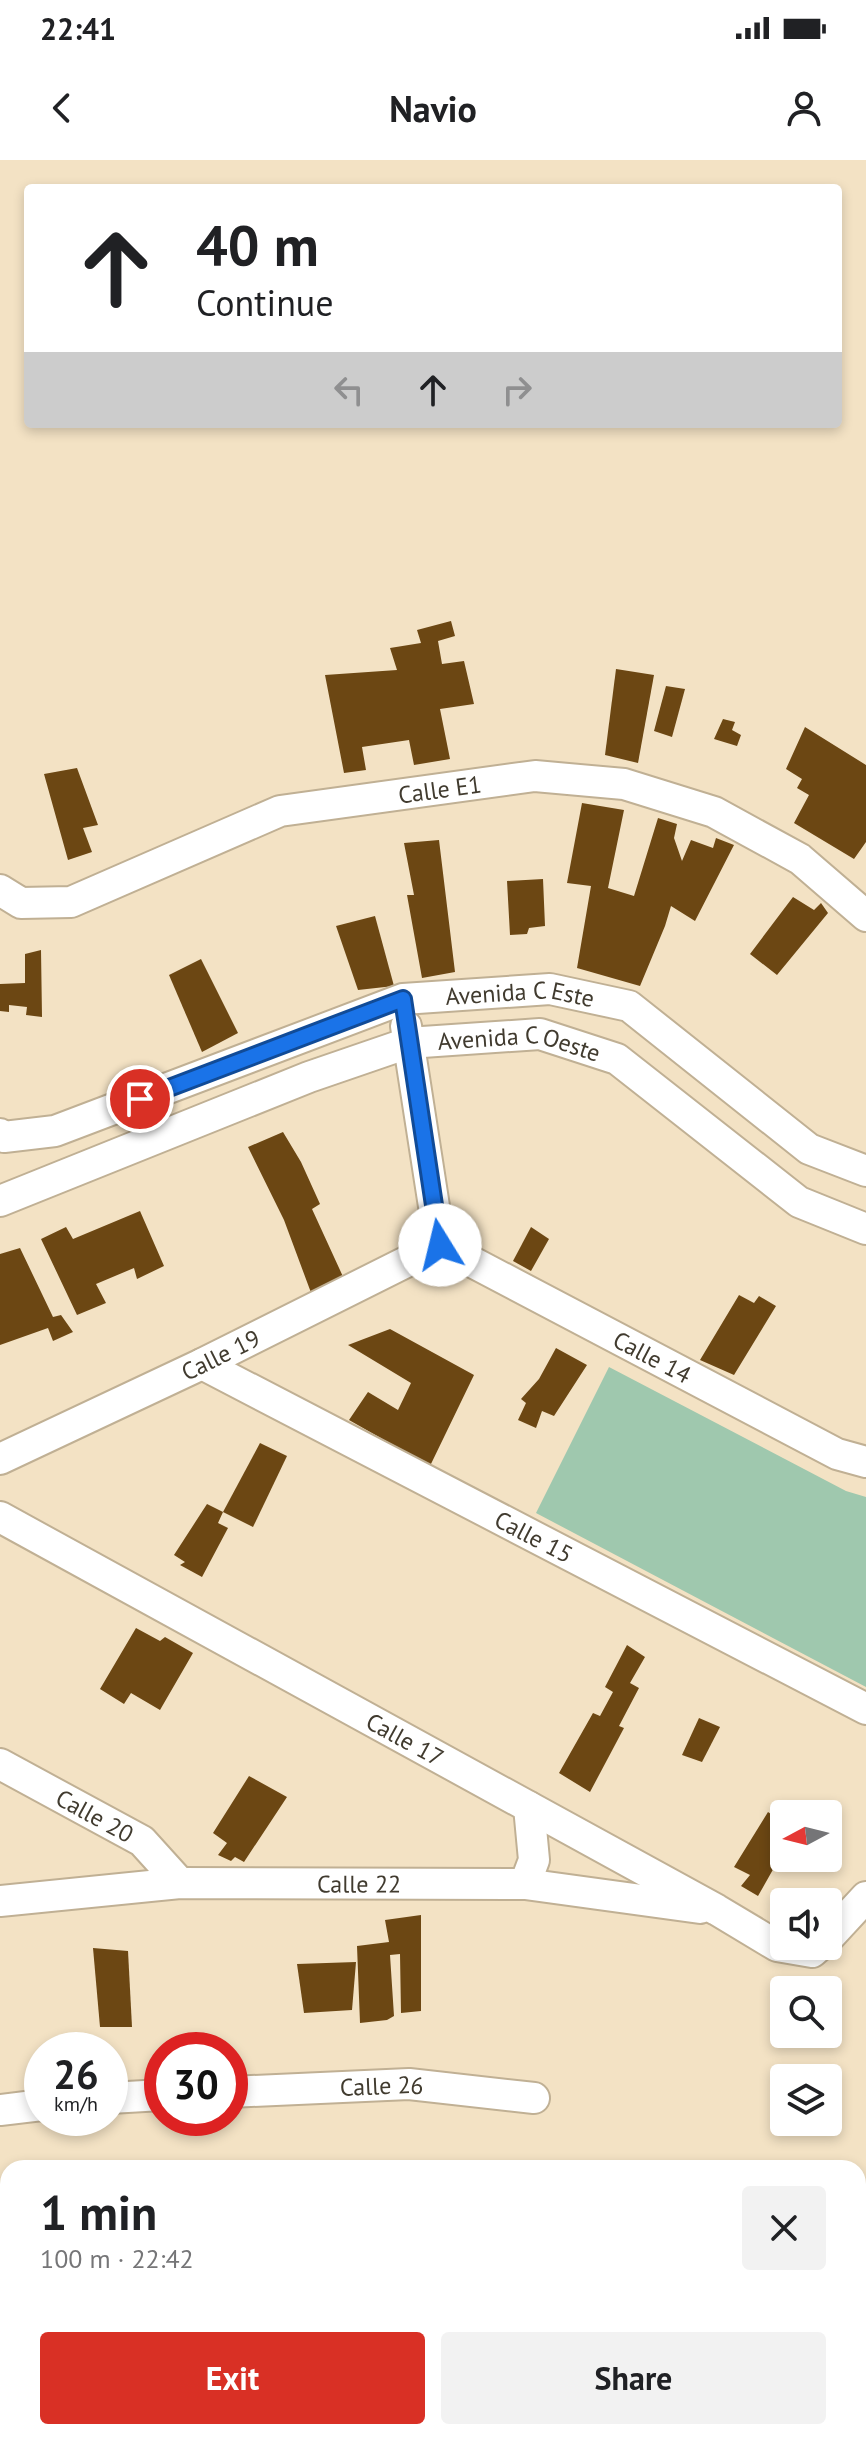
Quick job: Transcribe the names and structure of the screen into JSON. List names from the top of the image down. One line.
{"streets":{"street":["Calle E1","Avenida C Este","Avenida C Oeste","Calle 19","Calle 14","Calle 15","Calle 17","Calle 20","Calle 22","Calle 26"]},"crossings":[["Calle 19","Calle 14"],["Calle 19","Calle 15"],["Calle 17","Calle 22"],["Calle 20","Calle 22"]],"north":"left","page":{"status":"22:41","header":"Navio","turn":["40 m","Continue"],"speed":"26 km/h","limit":"30","heading":["1 min","100 m · 22:42"],"buttons":["Exit","Share"]}}
